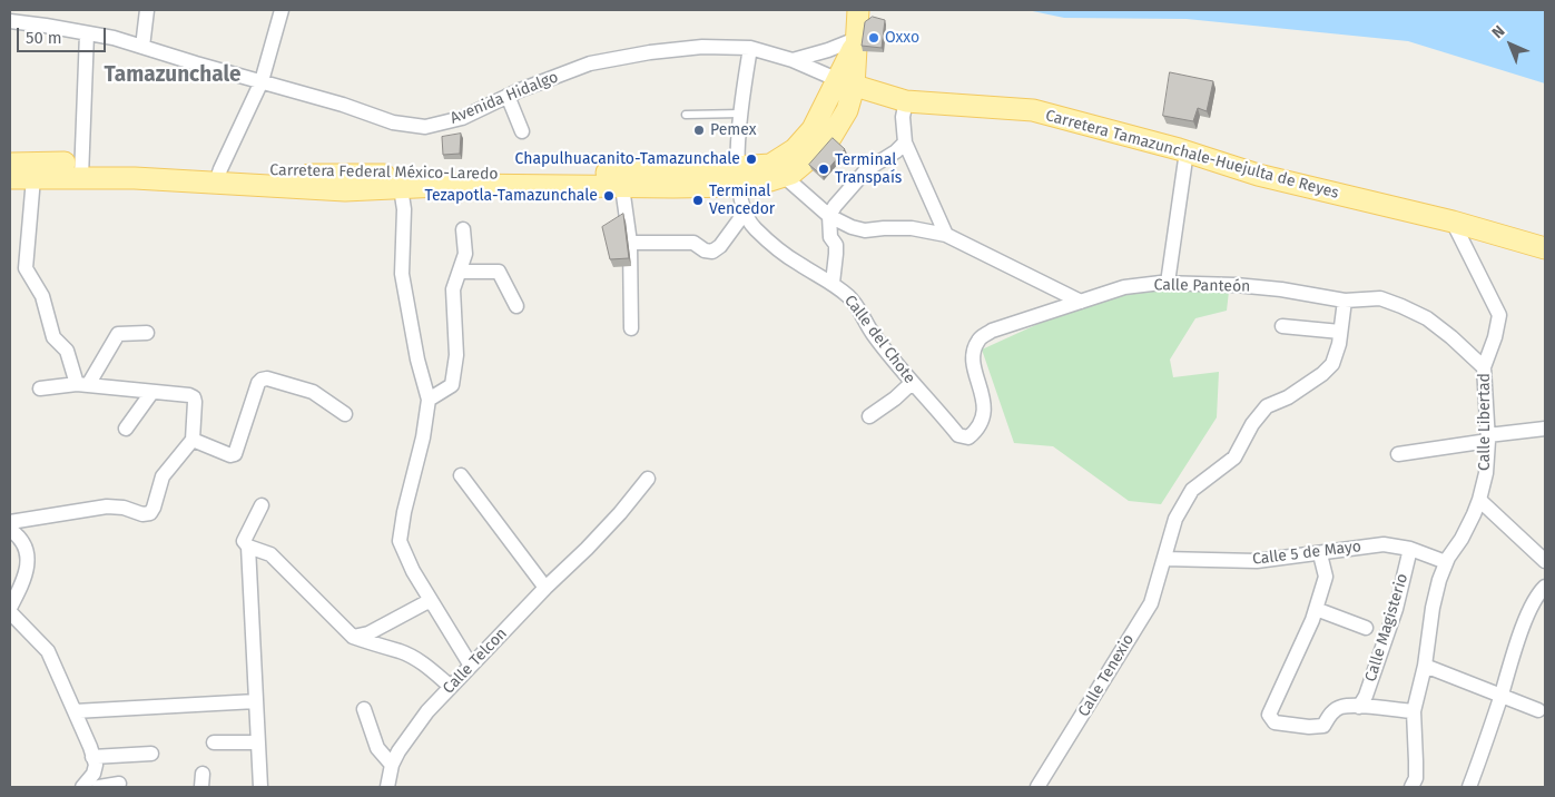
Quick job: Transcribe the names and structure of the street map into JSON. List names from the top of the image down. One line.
{"streets":{"main road":["Carretera Tamazunchale-Huejulta de Reyes","Carretera Federal México-Laredo"],"street":["Avenida Hidalgo","Calle Panteón","Calle del Chote","Calle Libertad","Calle 5 de Mayo","Calle Magisterio","Calle Telcon","Calle Tenexio"]},"crossings":[["Avenida Hidalgo","Carretera Tamazunchale-Huejulta de Reyes"],["Avenida Hidalgo","Carretera Federal México-Laredo"],["Avenida Hidalgo","Calle del Chote"],["Carretera Tamazunchale-Huejulta de Reyes","Carretera Federal México-Laredo"],["Carretera Tamazunchale-Huejulta de Reyes","Calle Libertad"],["Carretera Federal México-Laredo","Calle del Chote"],["Calle Panteón","Calle del Chote"],["Calle Panteón","Calle Libertad"],["Calle Panteón","Calle Tenexio"],["Calle Libertad","Calle 5 de Mayo"],["Calle 5 de Mayo","Calle Magisterio"],["Calle 5 de Mayo","Calle Tenexio"]],"districts":["Tamazunchale"],"places":["Oxxo","Pemex","Chapulhuacanito-Tamazunchale","Terminal Transpaís","Tezapotla-Tamazunchale","Terminal Vencedor"],"scale_bar":"50 m","north":"top left"}
